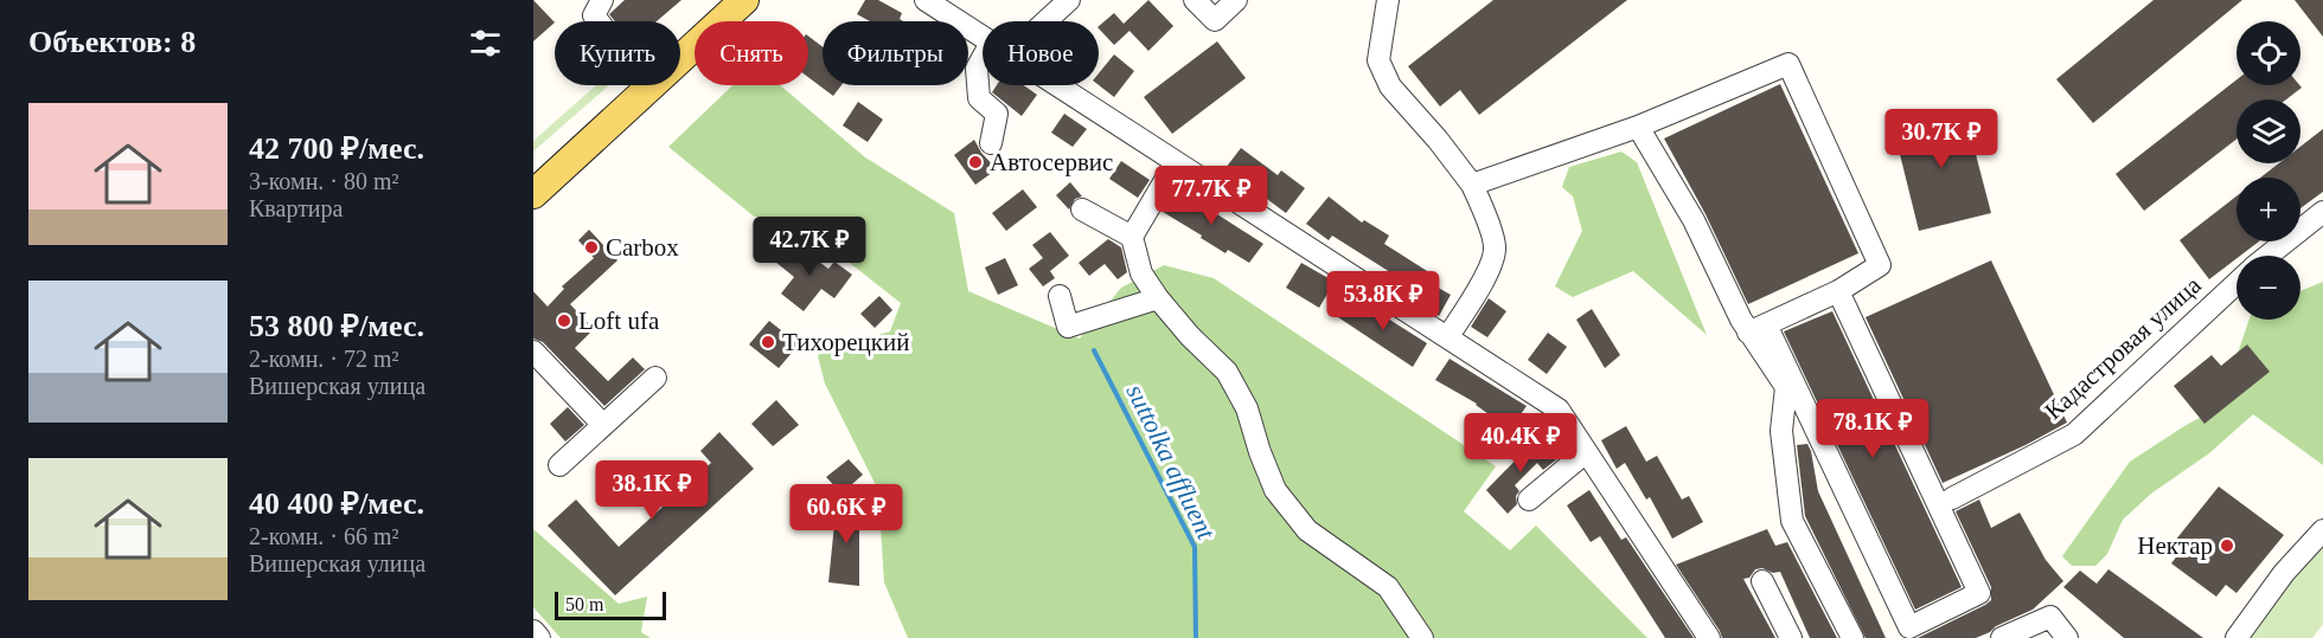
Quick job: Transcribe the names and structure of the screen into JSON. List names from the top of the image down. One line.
{"streets":{"street":["Кадастровая улица"]},"water":["suttolka affluent"],"places":["Автосервис","Carbox","Loft ufa","Тихорецкий","Нектар"],"scale_bar":"50 m","page":{"heading":"Объектов: 8","map_buttons":["+","−"],"chip":["Купить","Снять","Фильтры","Новое"],"list":[{"name":"42 700 ₽/мес.","note":"3-комн. · 80 m² · Квартира"},{"name":"53 800 ₽/мес.","note":"2-комн. · 72 m² · Вишерская улица"},{"name":"40 400 ₽/мес.","note":"2-комн. · 66 m² · Вишерская улица"}],"price":["30.7K ₽","77.7K ₽","42.7K ₽","53.8K ₽","78.1K ₽","40.4K ₽","38.1K ₽","60.6K ₽"],"scale":"50 m"}}
